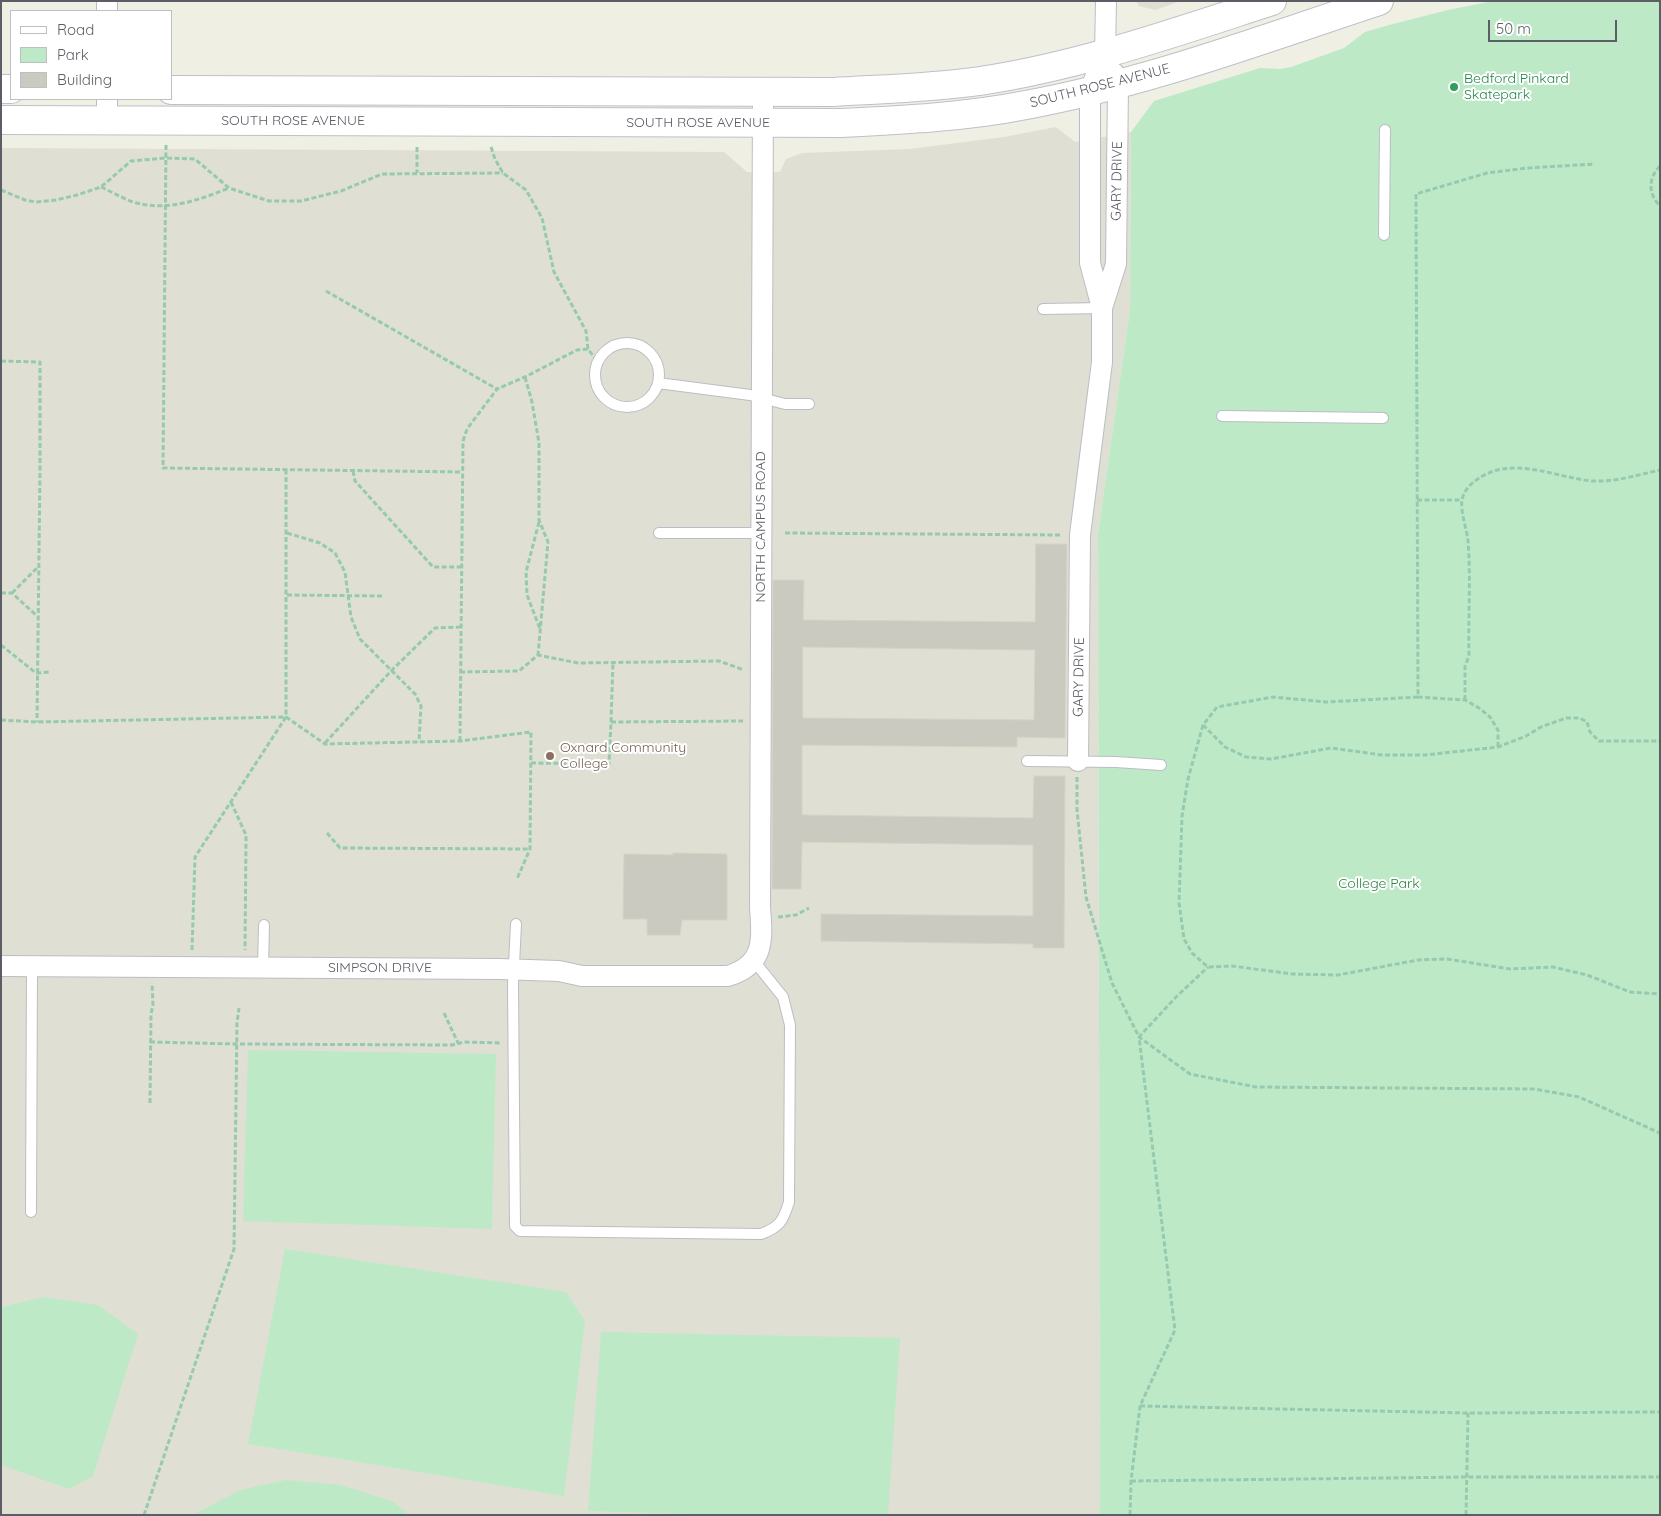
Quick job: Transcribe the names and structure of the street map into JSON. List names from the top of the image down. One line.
{"streets":{"main road":["SOUTH ROSE AVENUE"],"street":["GARY DRIVE","NORTH CAMPUS ROAD","SIMPSON DRIVE"]},"crossings":[["SOUTH ROSE AVENUE","GARY DRIVE"],["SOUTH ROSE AVENUE","NORTH CAMPUS ROAD"],["NORTH CAMPUS ROAD","SIMPSON DRIVE"]],"parks":["College Park"],"places":["Bedford Pinkard Skatepark","Oxnard Community College"],"legend":["Road","Park","Building"],"scale_bar":"50 m"}
